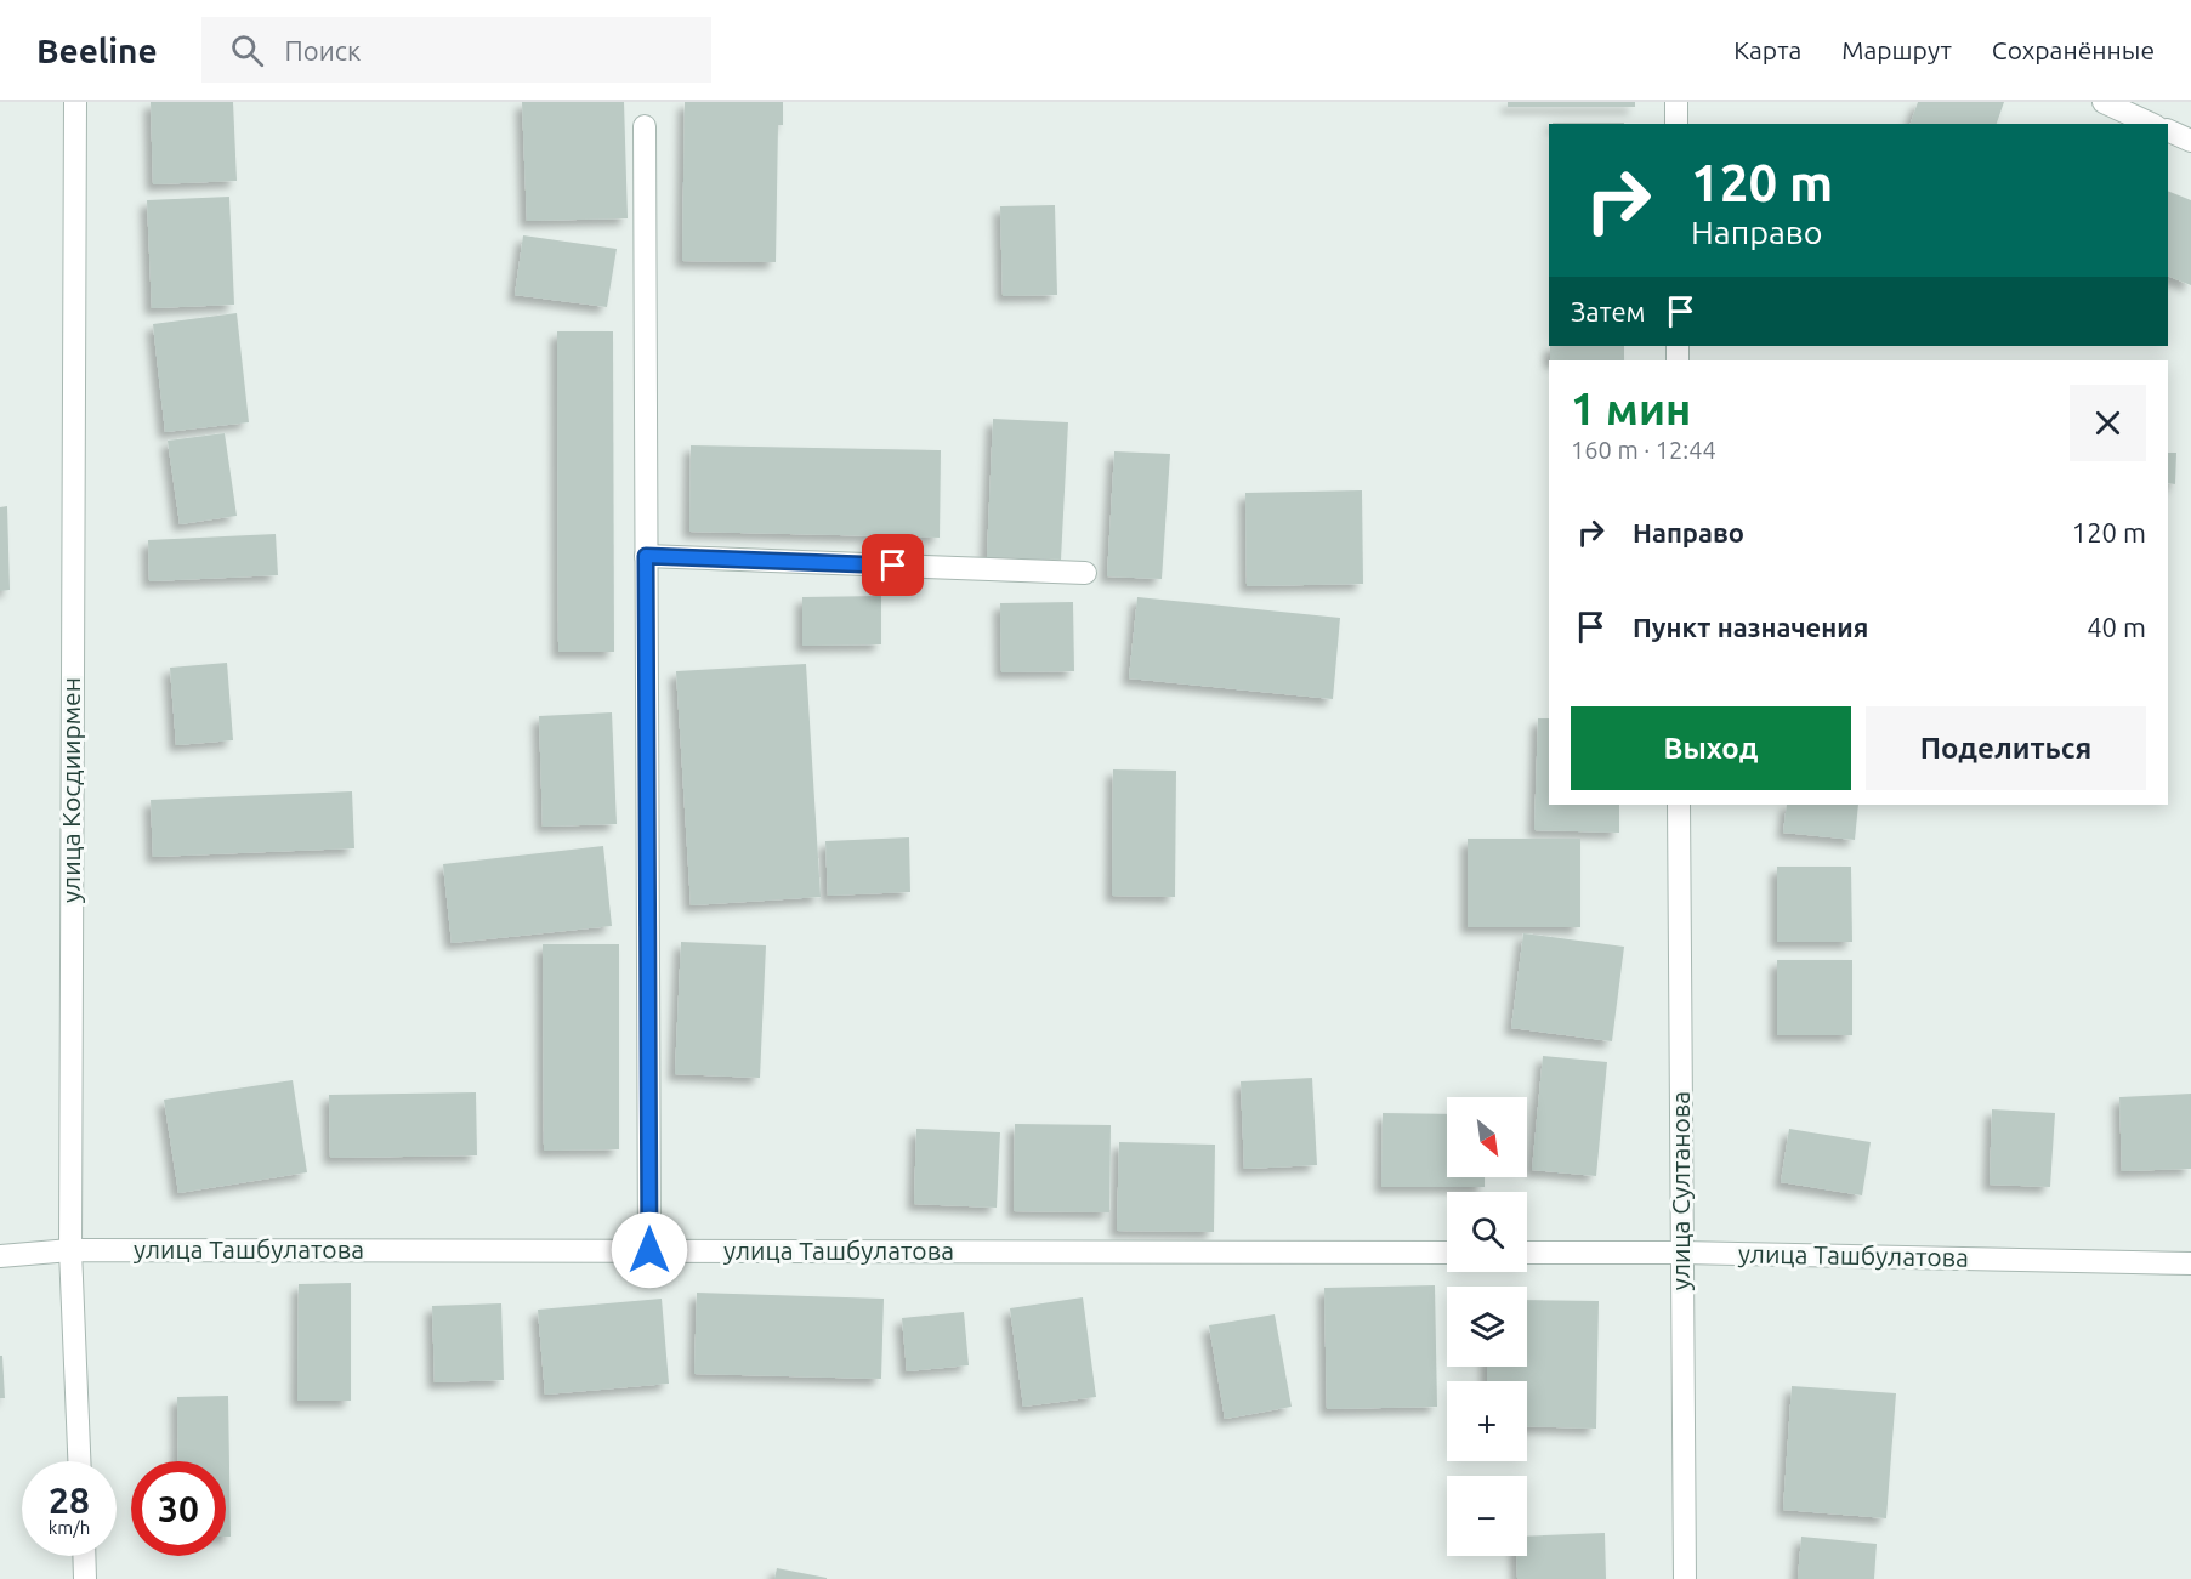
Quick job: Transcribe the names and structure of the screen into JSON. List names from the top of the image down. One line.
{"streets":{"street":["улица Косдиирмен","улица Султанова","улица Ташбулатова"]},"crossings":[["улица Косдиирмен","улица Ташбулатова"],["улица Султанова","улица Ташбулатова"]],"north":"bottom right","page":{"header":"Beeline","search":"Поиск","nav":["Карта","Маршрут","Сохранённые"],"turn":["120 m","Направо"],"then":"Затем","heading":["1 мин","160 m · 12:44"],"list":[{"name":"Направо","value":"120 m"},{"name":"Пункт назначения","value":"40 m"}],"buttons":["Выход","Поделиться"],"map_buttons":["+","−"],"speed":"28 km/h","limit":"30"}}
